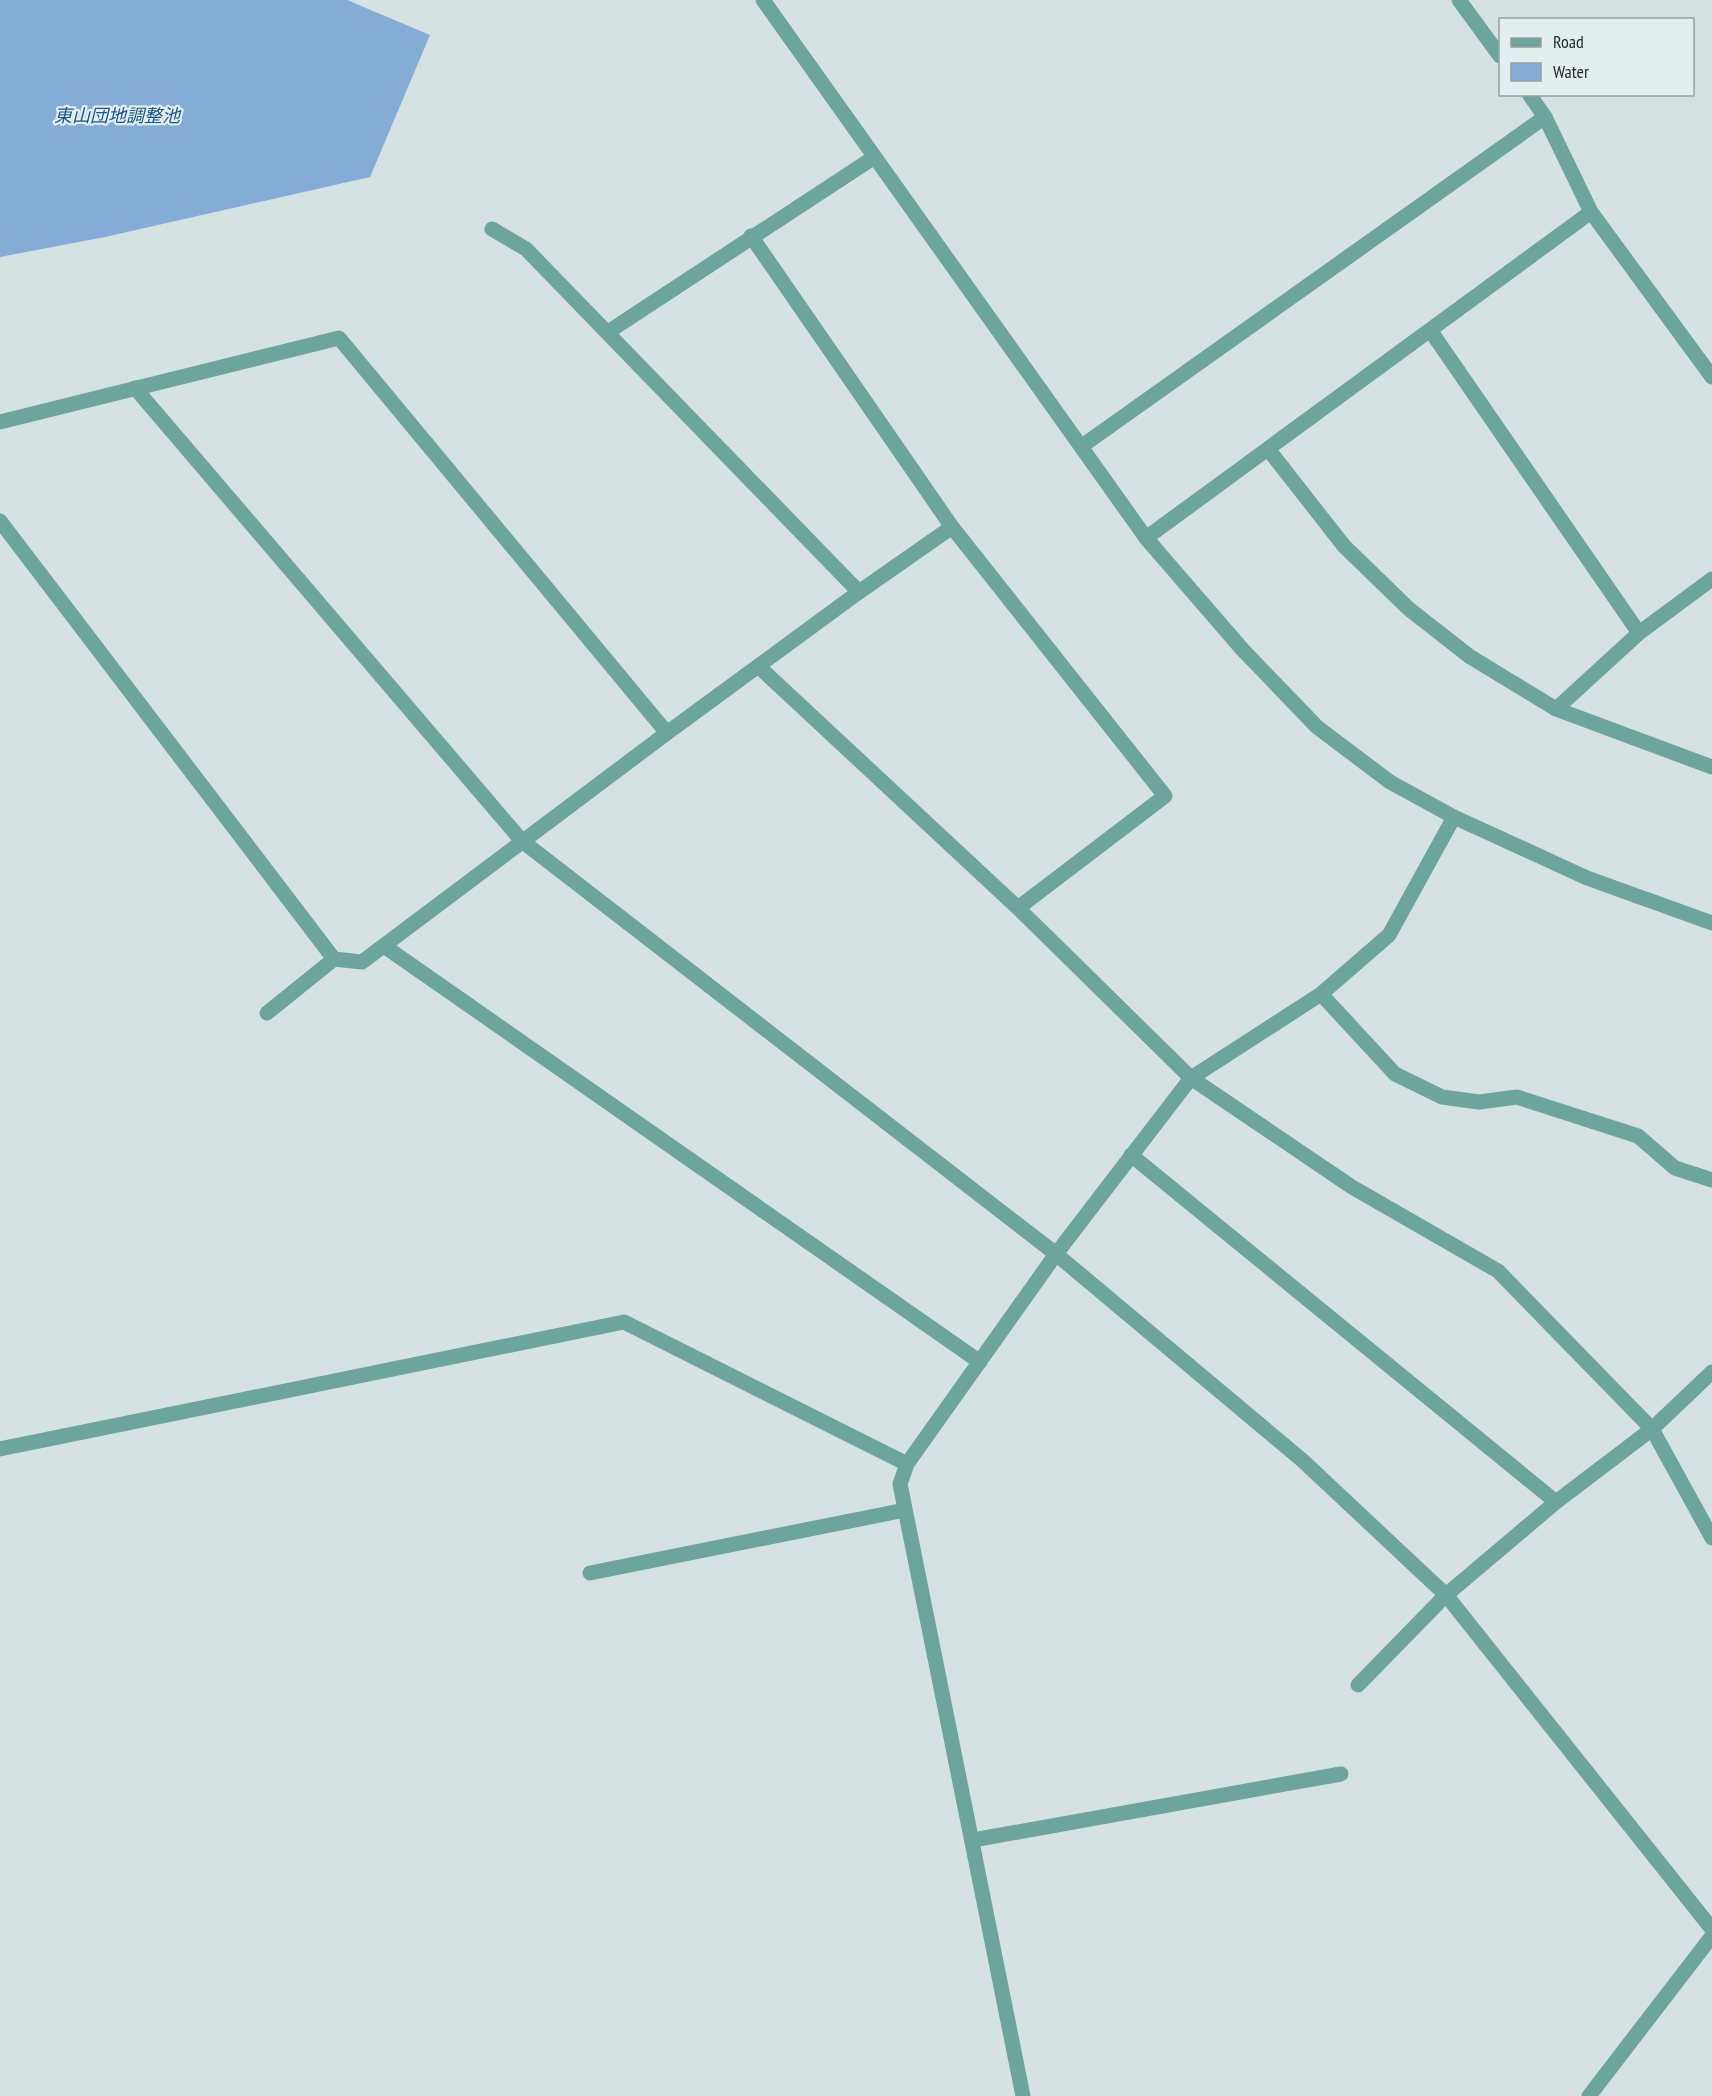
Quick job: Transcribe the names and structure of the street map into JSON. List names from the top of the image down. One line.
{"water":["東山団地調整池"],"legend":["Road","Water"]}
